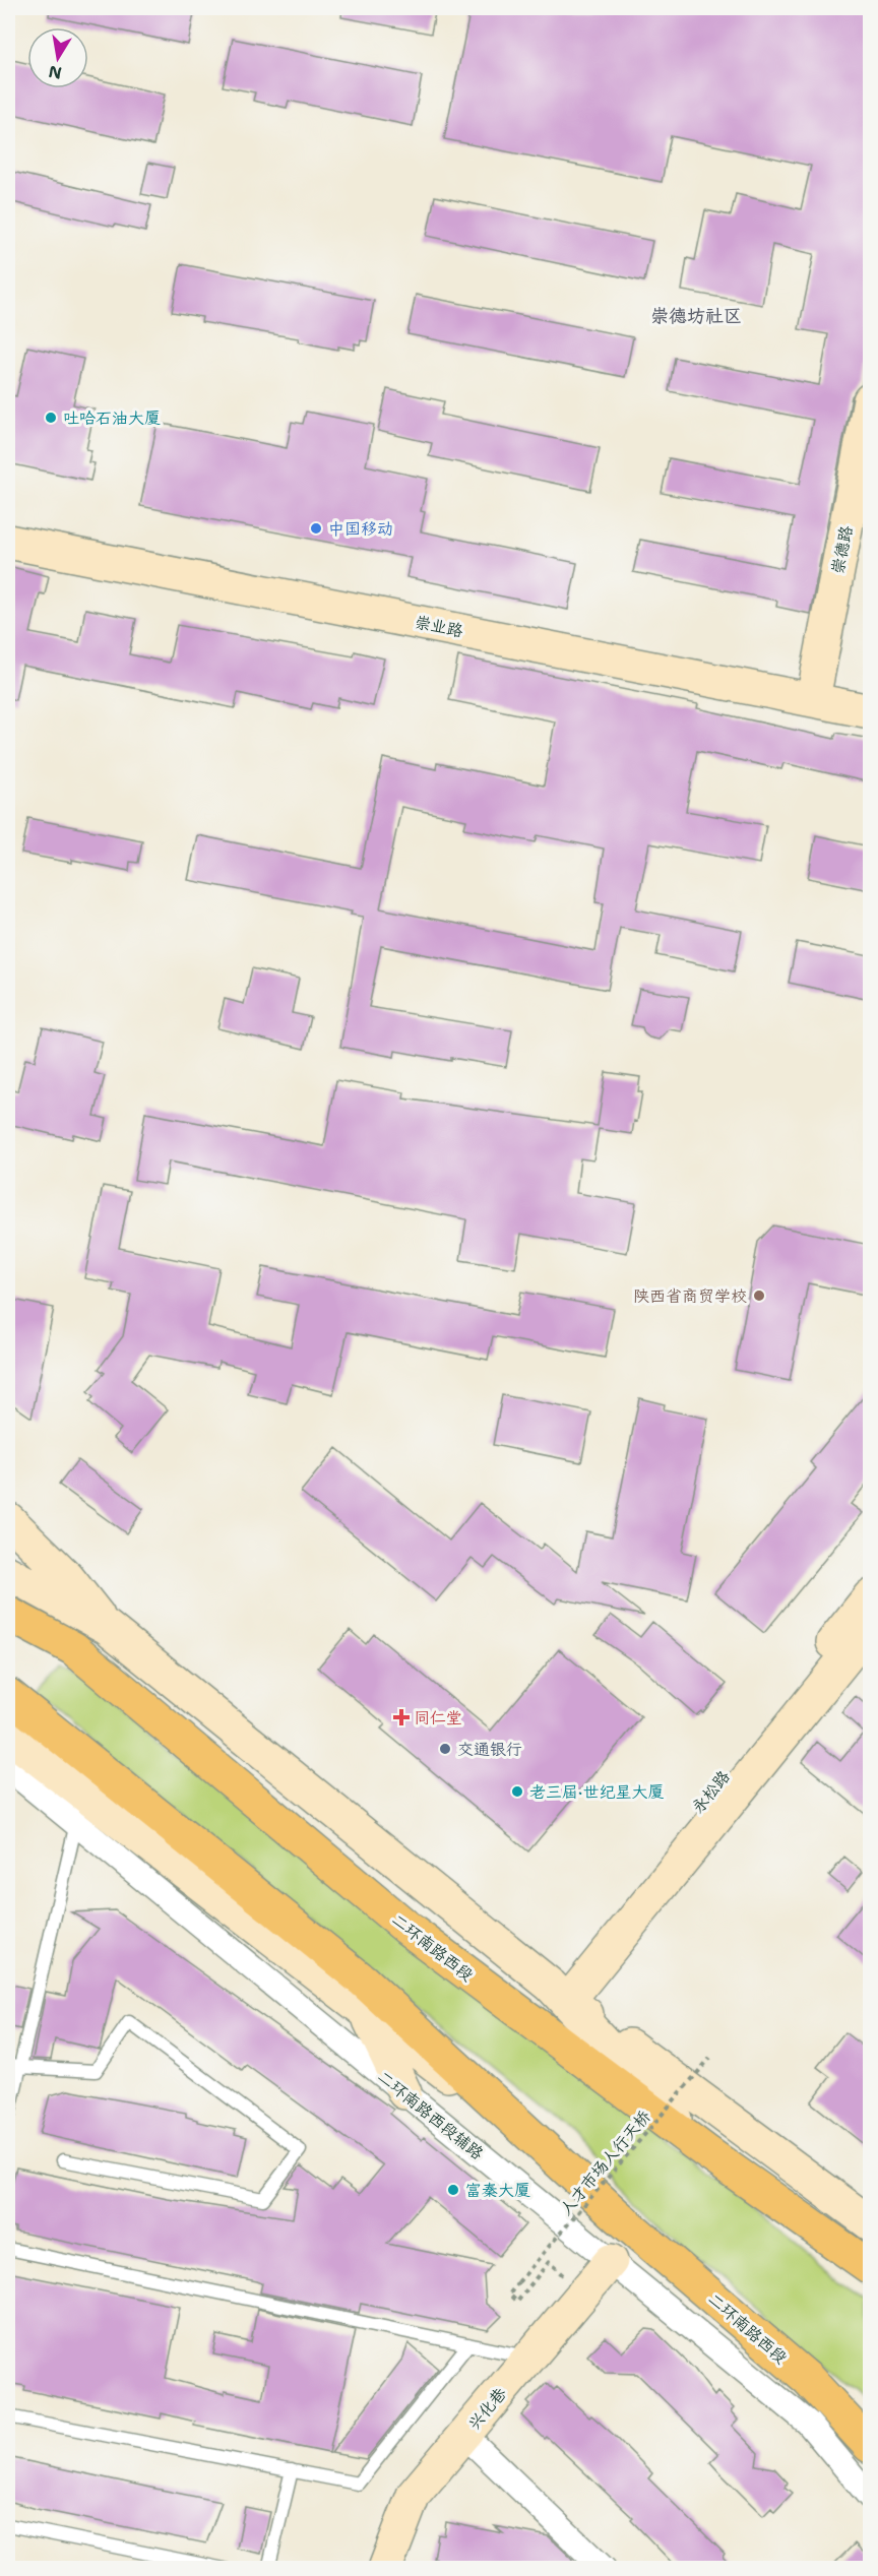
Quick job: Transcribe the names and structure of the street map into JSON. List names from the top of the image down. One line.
{"streets":{"highway":["二环南路西段"],"street":["崇德路","崇业路","永松路","二环南路西段辅路","兴化巷"],"path":["人才市场人行天桥"]},"crossings":[["崇德路","崇业路"],["二环南路西段辅路","兴化巷"]],"districts":["崇德坊社区"],"places":{"other":["吐哈石油大厦","中国移动","陕西省商贸学校","交通银行","老三届·世纪星大厦","富秦大厦"],"health":["同仁堂"]},"north":"bottom"}
